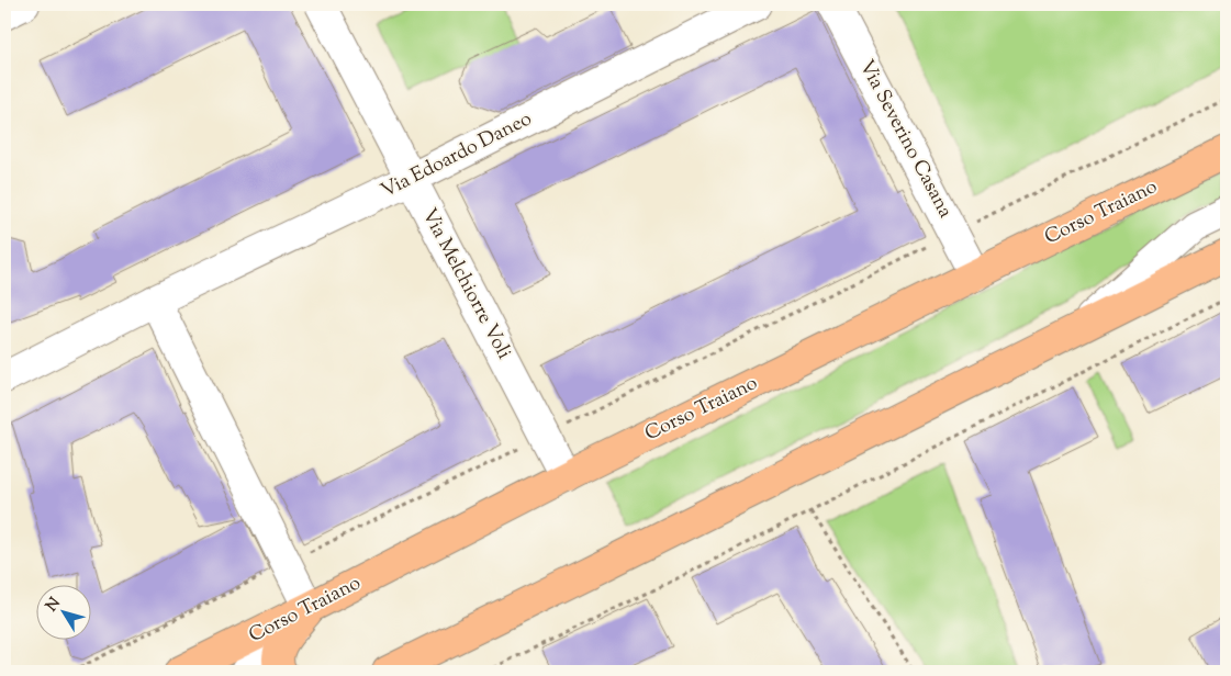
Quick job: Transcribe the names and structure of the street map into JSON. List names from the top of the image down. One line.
{"streets":{"main road":["Corso Traiano"],"street":["Via Severino Casana","Via Edoardo Daneo","Via Melchiorre Voli"]},"crossings":[["Via Severino Casana","Corso Traiano"],["Via Edoardo Daneo","Via Melchiorre Voli"],["Corso Traiano","Via Melchiorre Voli"]],"north":"top left"}
